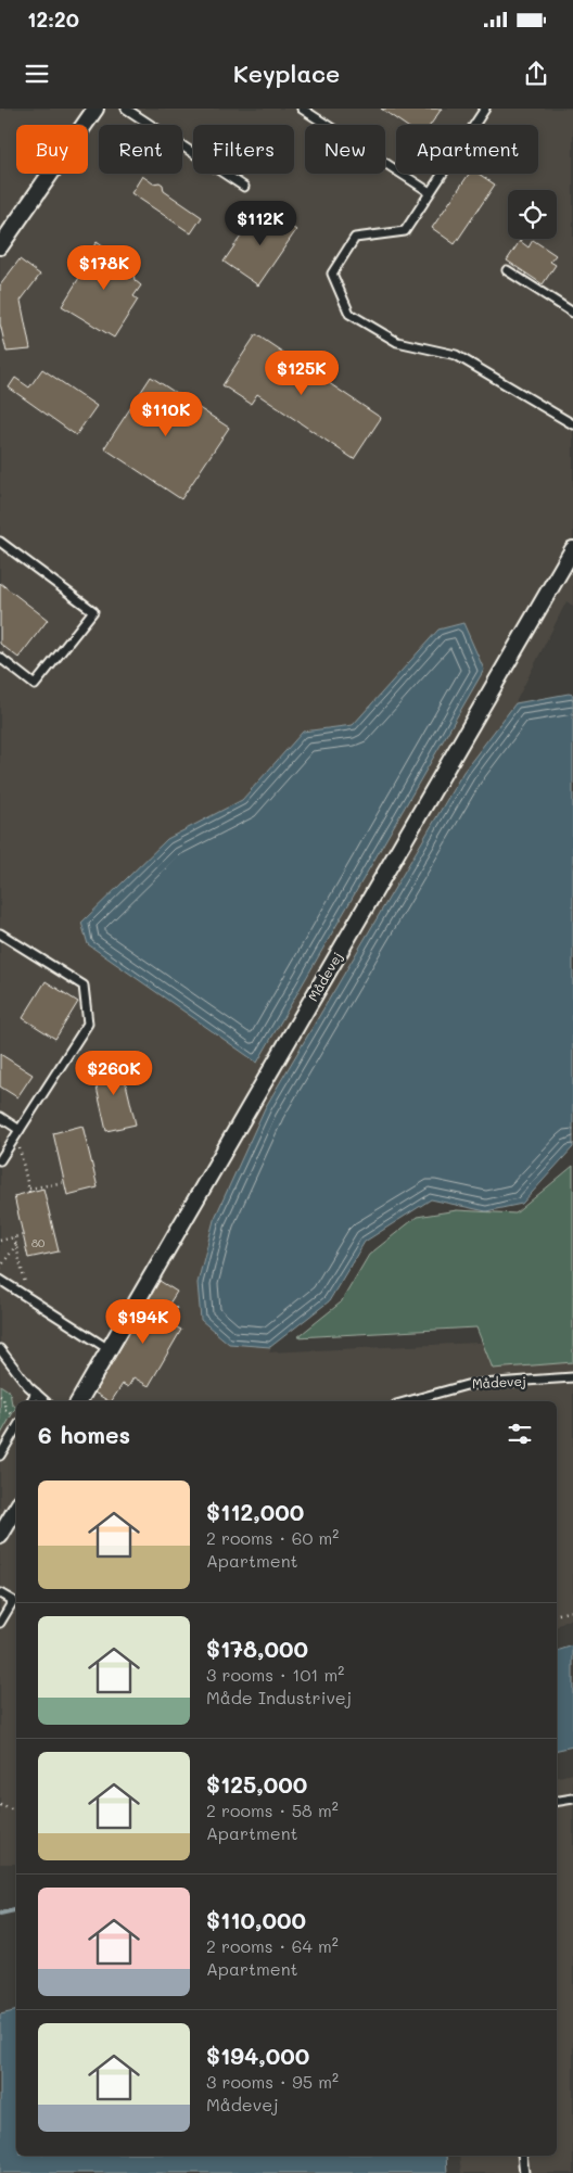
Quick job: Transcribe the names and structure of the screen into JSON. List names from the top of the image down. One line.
{"streets":{"street":["Mådevej"]},"house_numbers":["80"],"page":{"status":"12:20","header":"Keyplace","chip":["Buy","Rent","Filters","New","Apartment"],"price":["$112K","$178K","$125K","$110K","$260K","$194K"],"heading":"6 homes","list":[{"name":"$112,000","note":"2 rooms · 60 m² · Apartment"},{"name":"$178,000","note":"3 rooms · 101 m² · Måde Industrivej"},{"name":"$125,000","note":"2 rooms · 58 m² · Apartment"},{"name":"$110,000","note":"2 rooms · 64 m² · Apartment"},{"name":"$194,000","note":"3 rooms · 95 m² · Mådevej"}]}}
